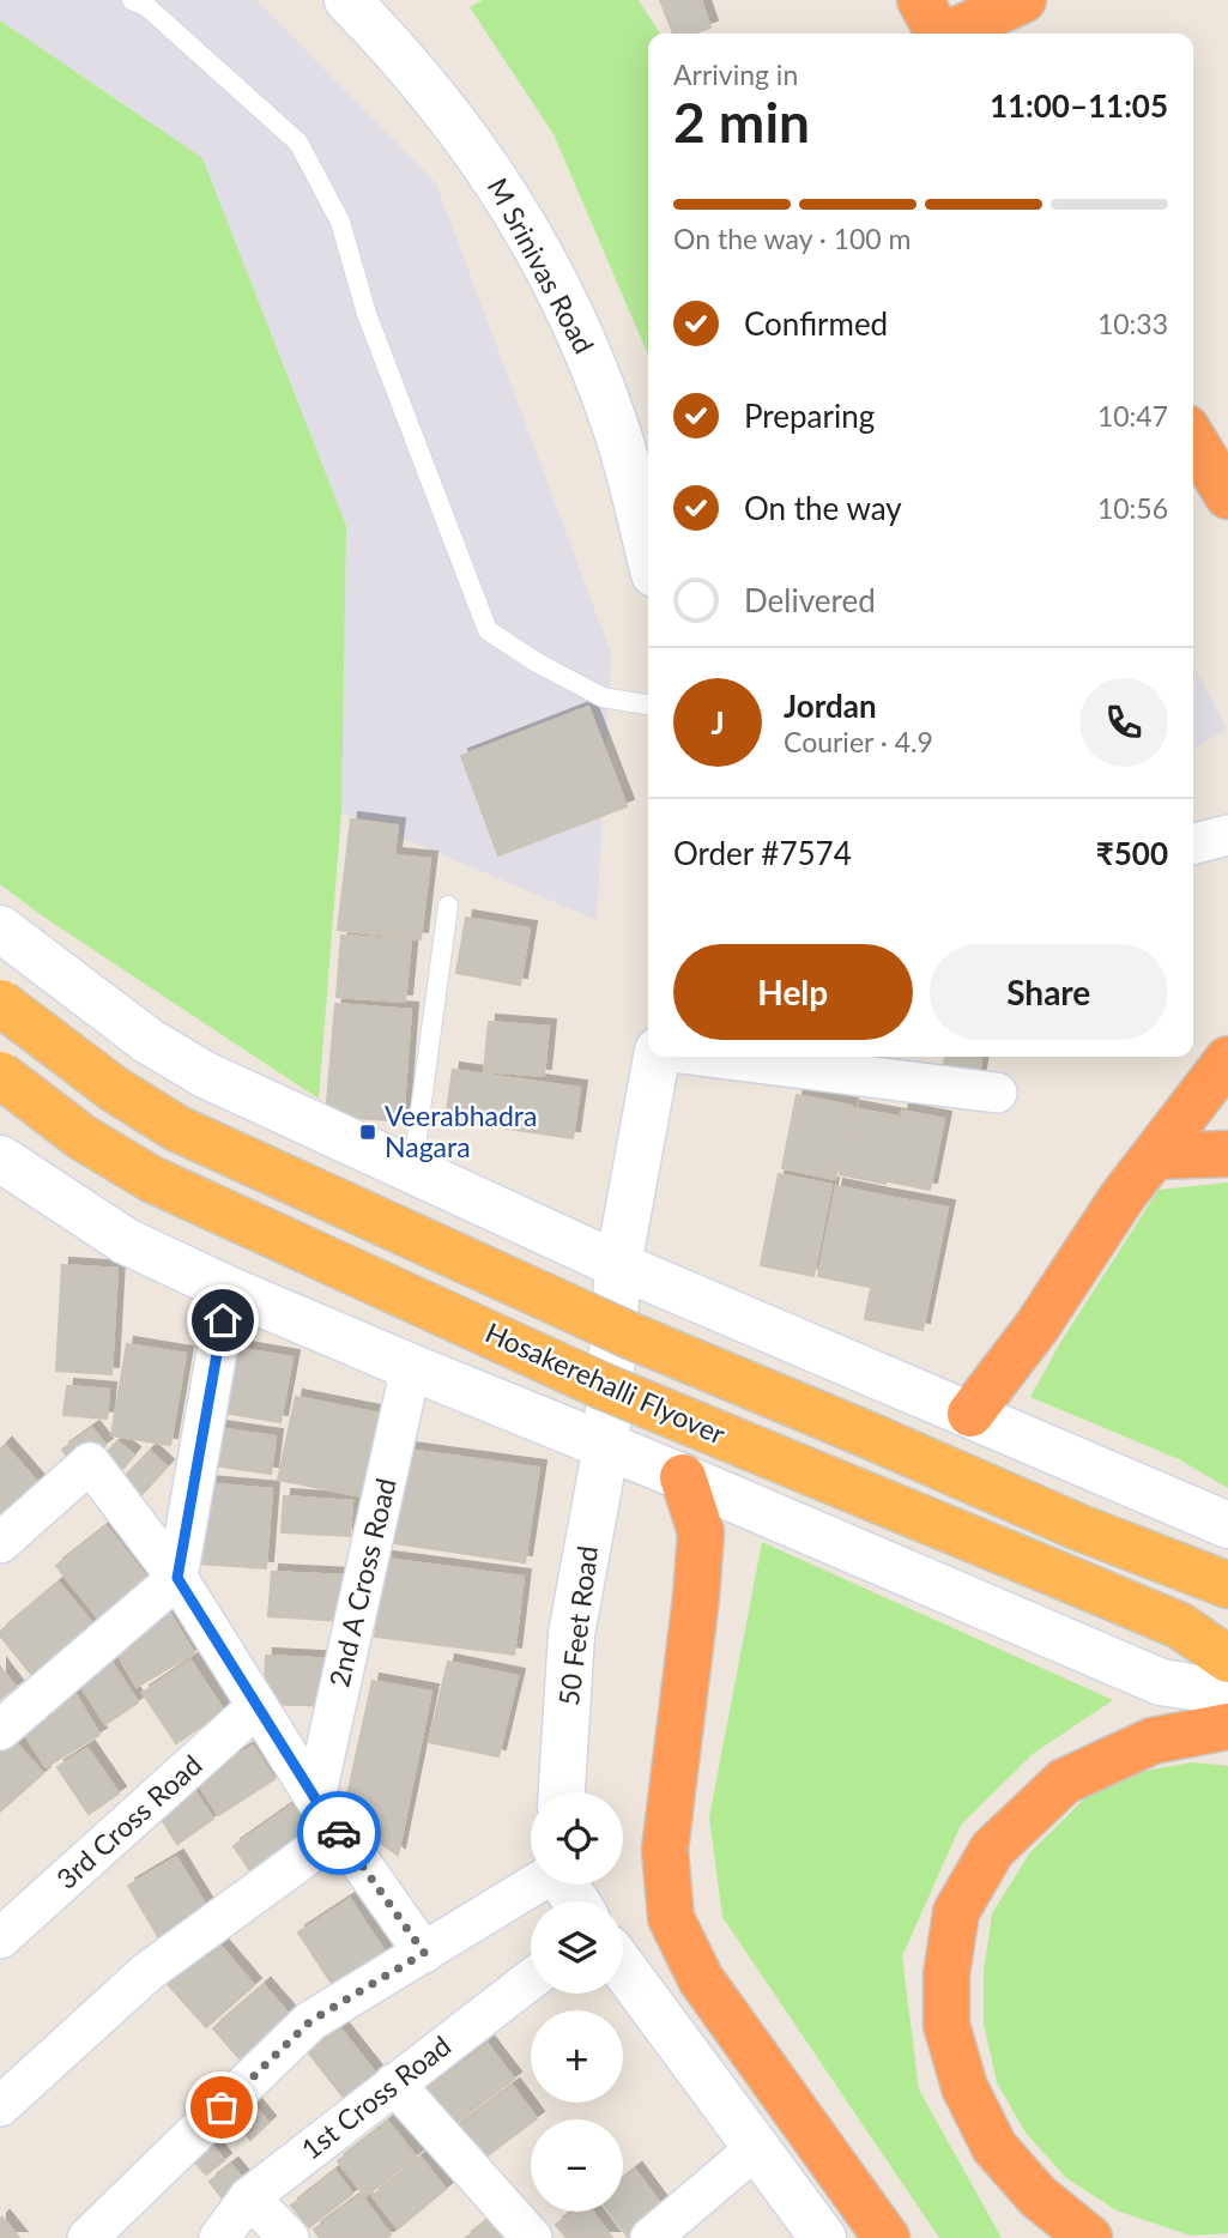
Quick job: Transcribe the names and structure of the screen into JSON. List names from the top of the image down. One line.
{"streets":{"highway":["Hosakerehalli Flyover"],"street":["M Srinivas Road","2nd A Cross Road","50 Feet Road","3rd Cross Road","1st Cross Road"]},"places":{"transit":["Veerabhadra Nagara"]},"page":{"heading":["2 min","Arriving in","11:00–11:05"],"panel":["Jordan","Courier · 4.9","Order #7574","₹500"],"bar":"On the way · 100 m","list":[["Confirmed","10:33"],["Preparing","10:47"],["On the way","10:56"],"Delivered"],"round":"J","buttons":["Help","Share"],"map_buttons":["+","−"]}}
